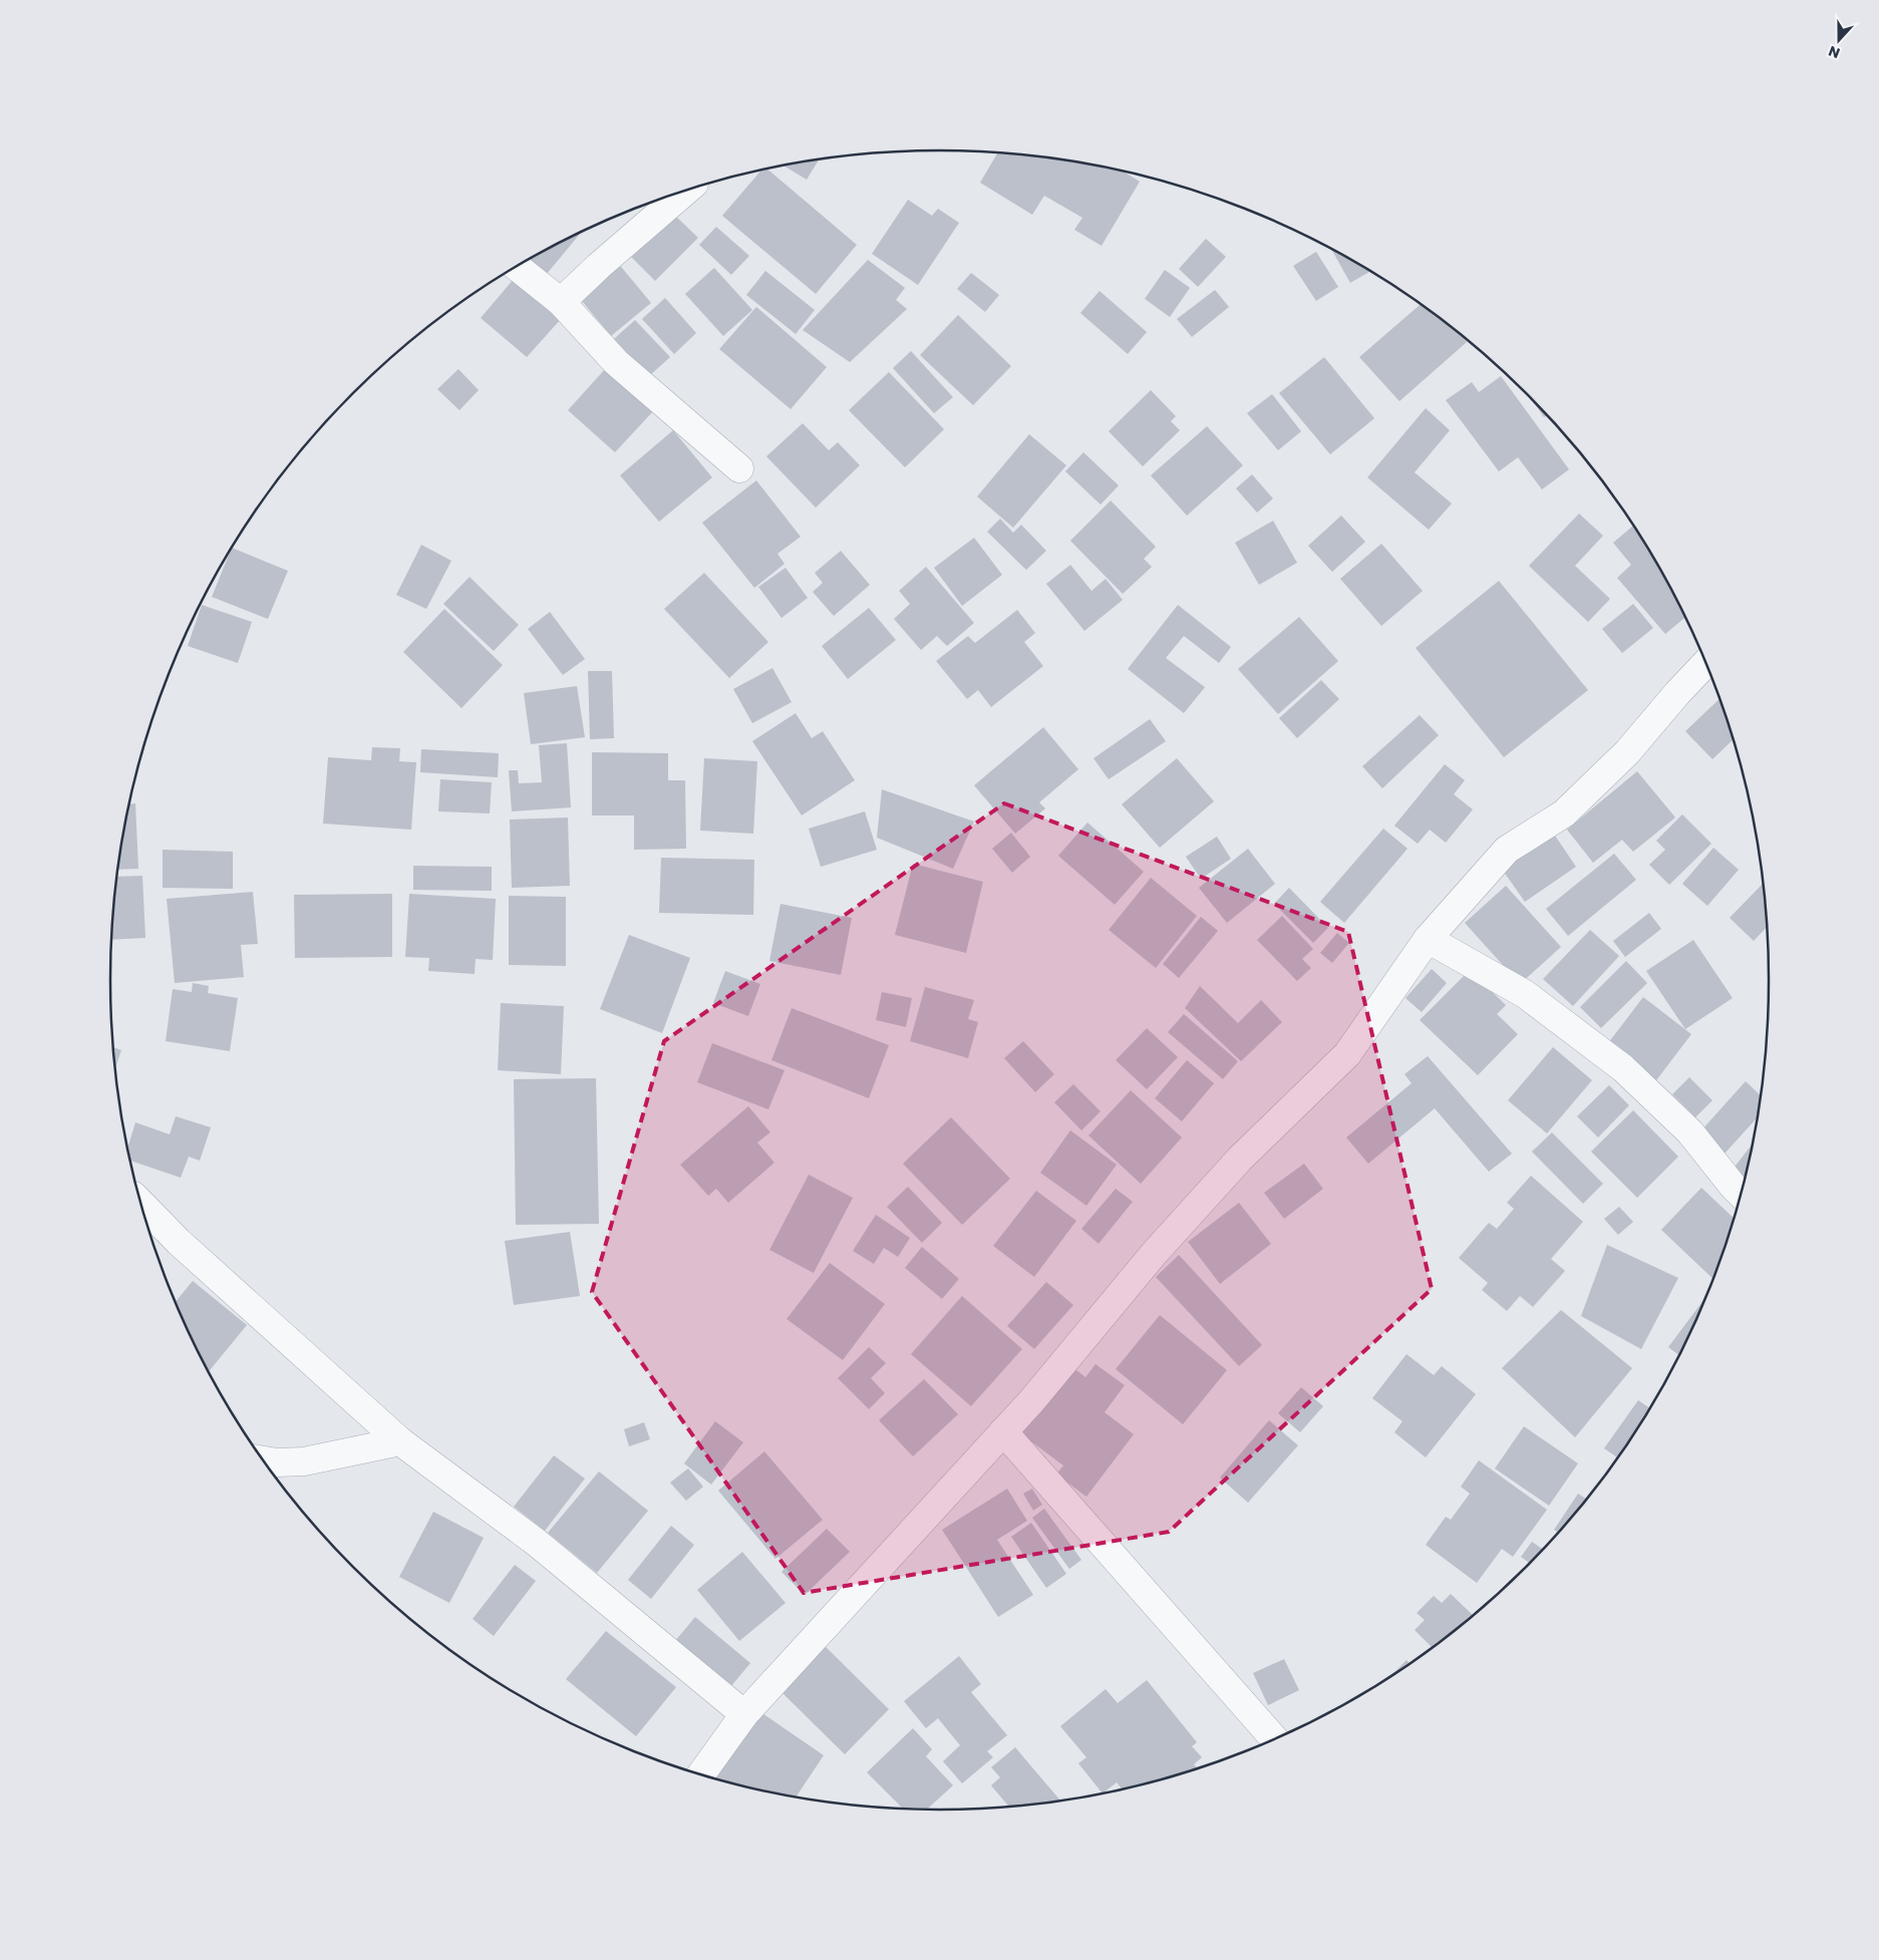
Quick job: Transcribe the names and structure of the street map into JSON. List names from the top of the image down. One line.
{"north":"bottom"}
